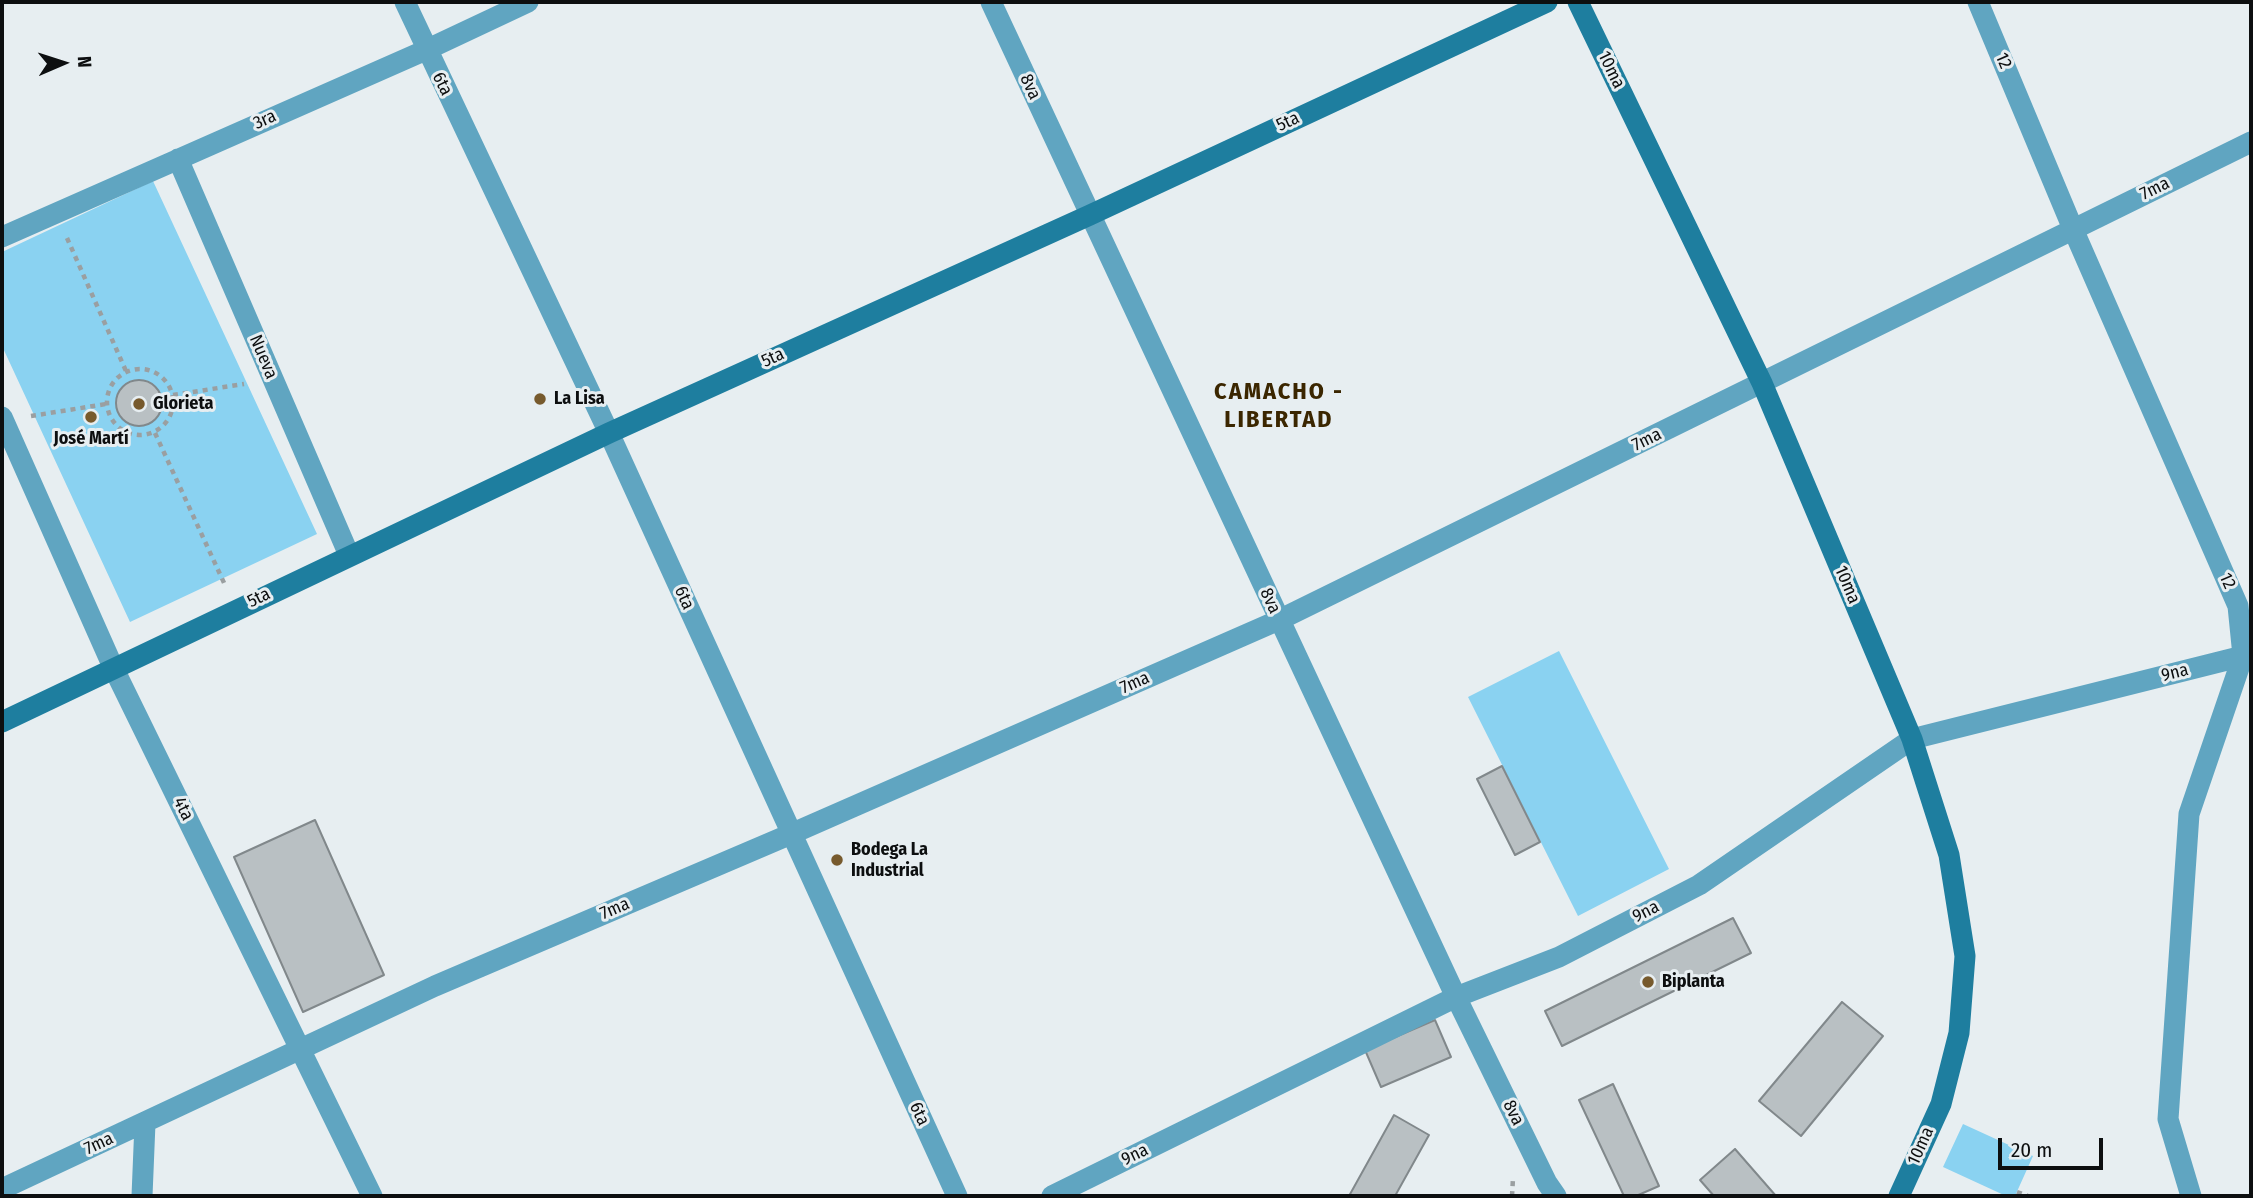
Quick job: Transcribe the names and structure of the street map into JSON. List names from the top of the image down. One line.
{"streets":{"street":["12","10ma","6ta","8va","3ra","5ta","7ma","Nueva","9na","4ta"]},"crossings":[["12","7ma"],["12","9na"],["10ma","7ma"],["10ma","9na"],["6ta","3ra"],["6ta","5ta"],["6ta","7ma"],["8va","5ta"],["8va","7ma"],["8va","9na"],["3ra","Nueva"],["5ta","Nueva"],["5ta","4ta"],["7ma","4ta"]],"districts":["CAMACHO - LIBERTAD"],"places":["La Lisa","Glorieta","José Martí","Bodega La Industrial","Biplanta"],"scale_bar":"20 m","north":"right"}
